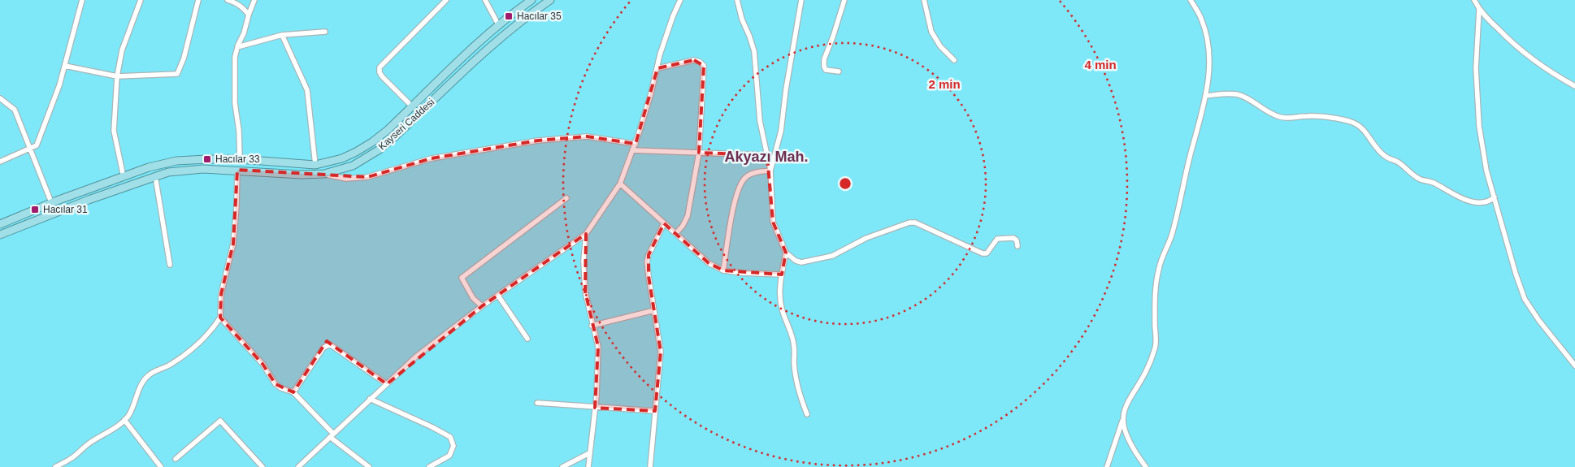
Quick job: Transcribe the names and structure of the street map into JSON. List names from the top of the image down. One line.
{"streets":{"main road":["Kayseri Caddesi"]},"districts":["Akyazı Mah."],"places":{"transit":["Hacılar 35","Hacılar 33","Hacılar 31"]},"rings":["4 min","2 min"]}
